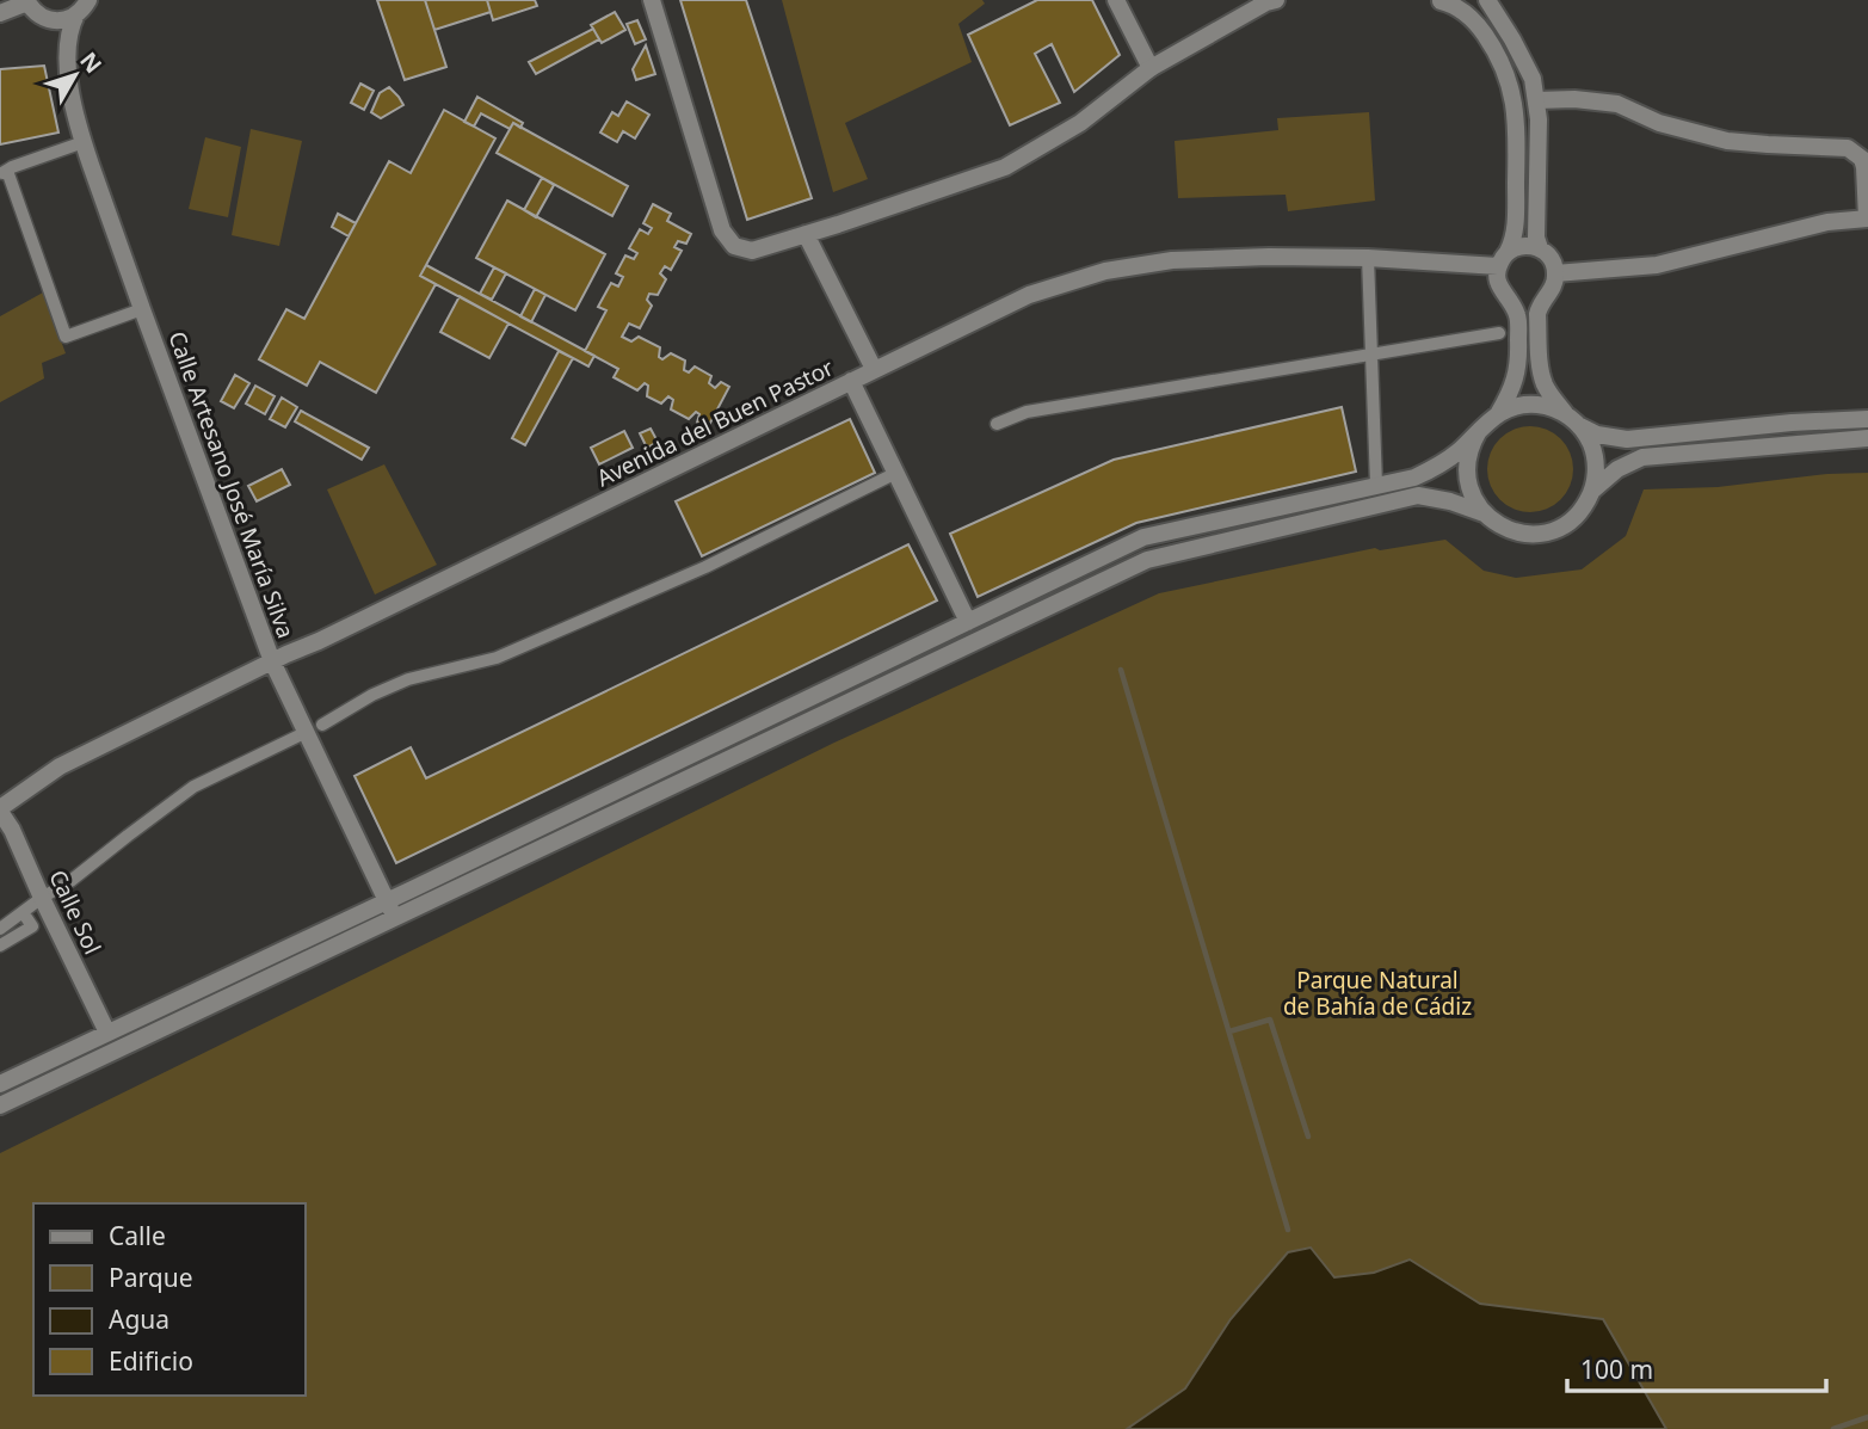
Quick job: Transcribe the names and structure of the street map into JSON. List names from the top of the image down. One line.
{"streets":{"street":["Avenida del Buen Pastor","Calle Artesano José María Silva","Calle Sol"]},"crossings":[["Avenida del Buen Pastor","Calle Artesano José María Silva"],["Avenida del Buen Pastor","Calle Sol"]],"parks":["Parque Natural de Bahía de Cádiz"],"legend":["Calle","Parque","Agua","Edificio"],"scale_bar":"100 m","north":"top right"}
